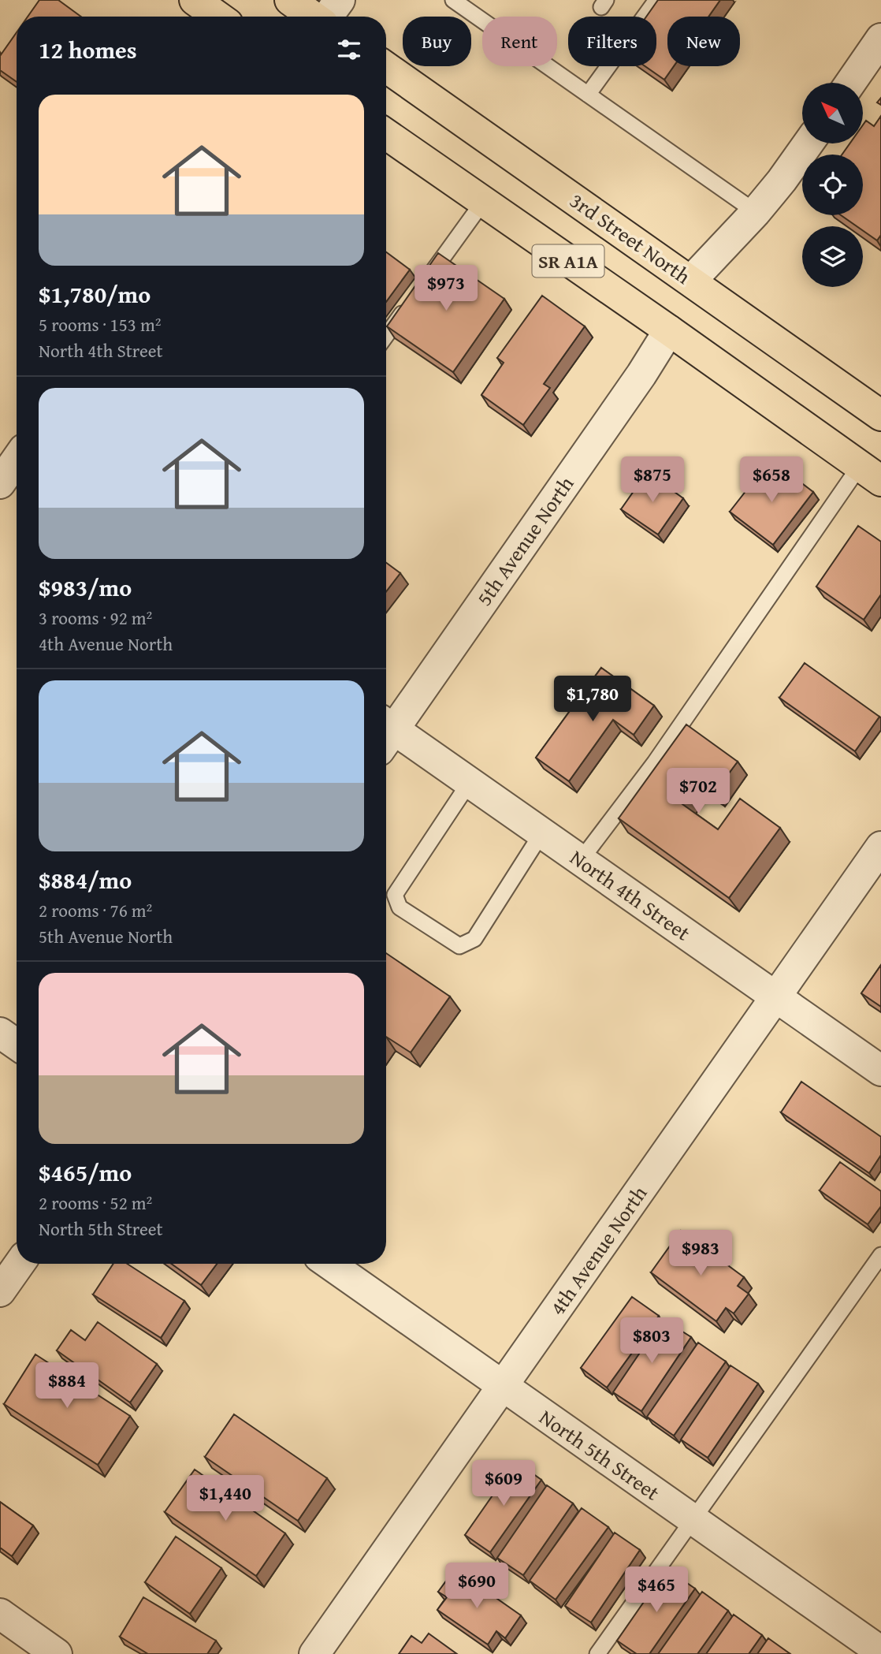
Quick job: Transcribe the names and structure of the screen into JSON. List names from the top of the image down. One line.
{"streets":{"main road":["3rd Street North","SR A1A"],"street":["5th Avenue North","North 4th Street","4th Avenue North","North 5th Street"]},"crossings":[["SR A1A","5th Avenue North"],["North 4th Street","4th Avenue North"],["4th Avenue North","North 5th Street"]],"north":"top left","page":{"chip":["Buy","Rent","Filters","New"],"heading":"12 homes","list":[{"name":"$1,780/mo","note":"5 rooms · 153 m² · North 4th Street"},{"name":"$983/mo","note":"3 rooms · 92 m² · 4th Avenue North"},{"name":"$884/mo","note":"2 rooms · 76 m² · 5th Avenue North"},{"name":"$465/mo","note":"2 rooms · 52 m² · North 5th Street"}],"price":["$973","$875","$658","$1,780","$702","$983","$803","$884","$609","$1,440","$690","$465"]}}
